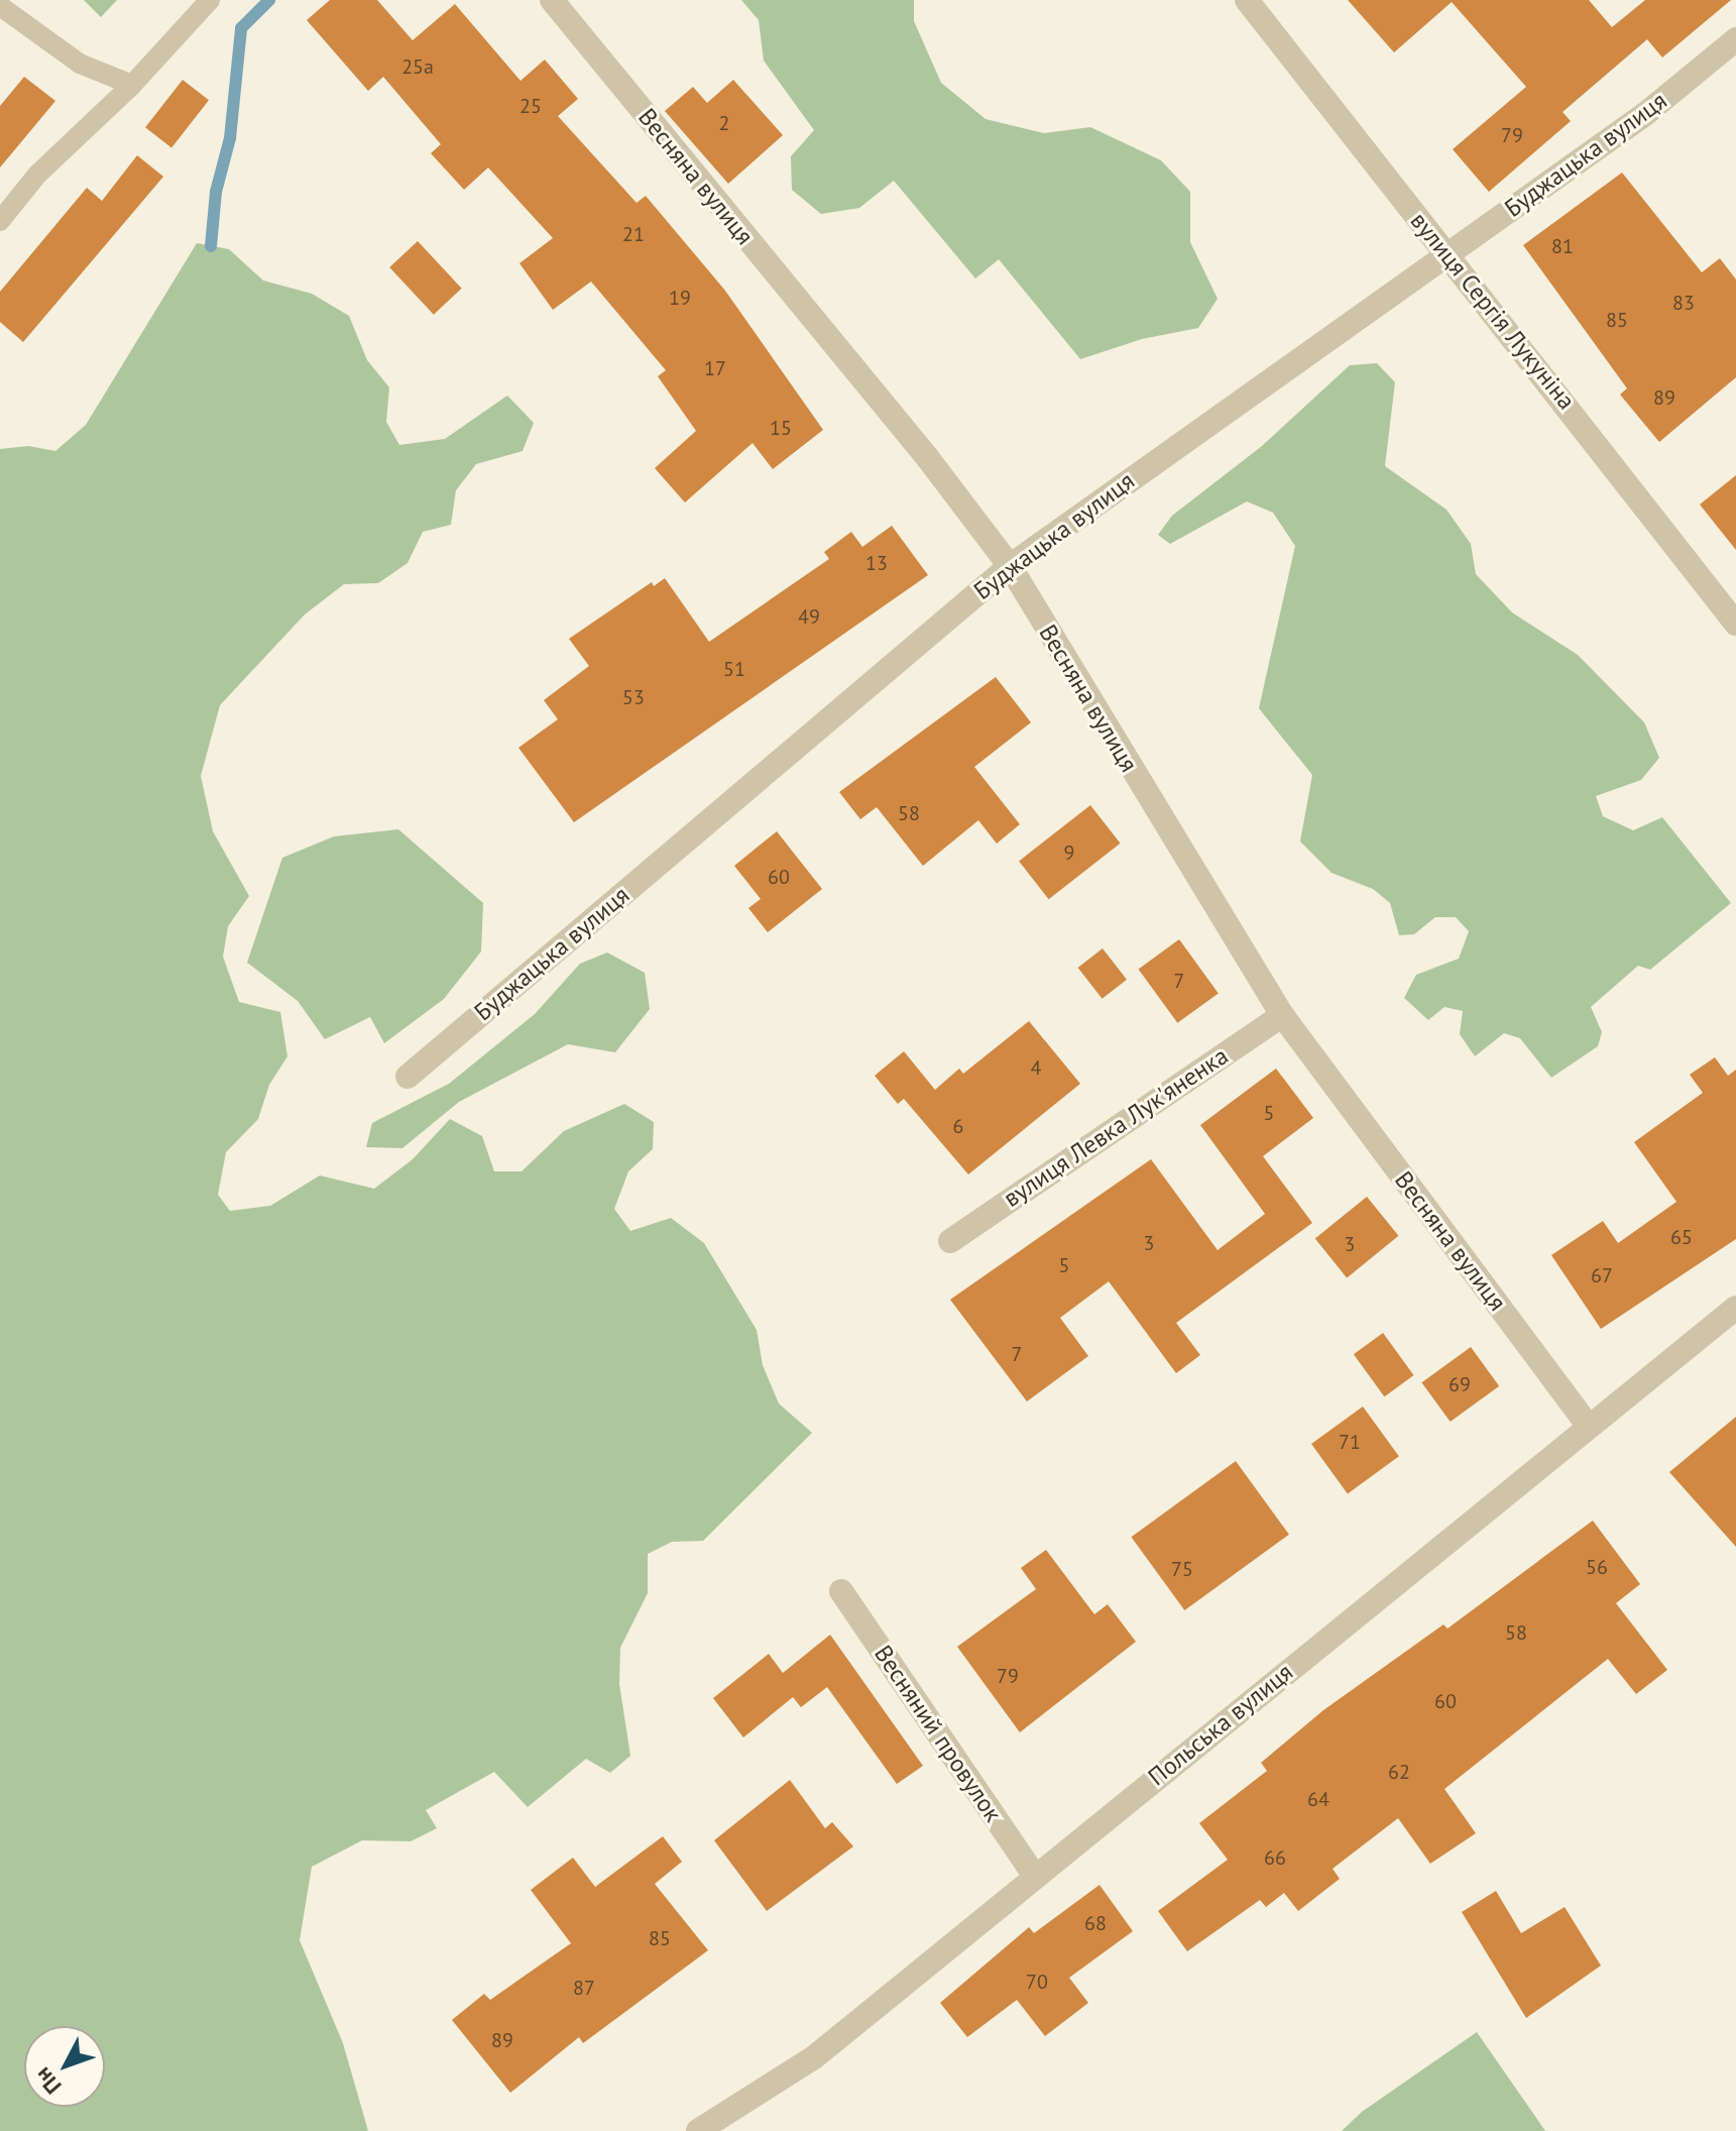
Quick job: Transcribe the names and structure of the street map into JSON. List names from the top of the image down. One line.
{"streets":{"street":["Буджацька вулиця","Весняна вулиця","вулиця Сергія Лукуніна","вулиця Левка Лук'яненка","Польська вулиця","Весняний провулок"]},"crossings":[["Буджацька вулиця","Весняна вулиця"],["Буджацька вулиця","вулиця Сергія Лукуніна"],["Весняна вулиця","вулиця Левка Лук'яненка"],["Весняна вулиця","Польська вулиця"],["Польська вулиця","Весняний провулок"]],"house_numbers":["25а","25","2","79","21","81","19","83","85","17","89","15","13","49","51","53","58","9","60","7","4","5","6","65","3","3","5","67","7","69","71","56","75","58","79","60","62","64","66","68","85","70","87","89"],"north":"bottom left"}
